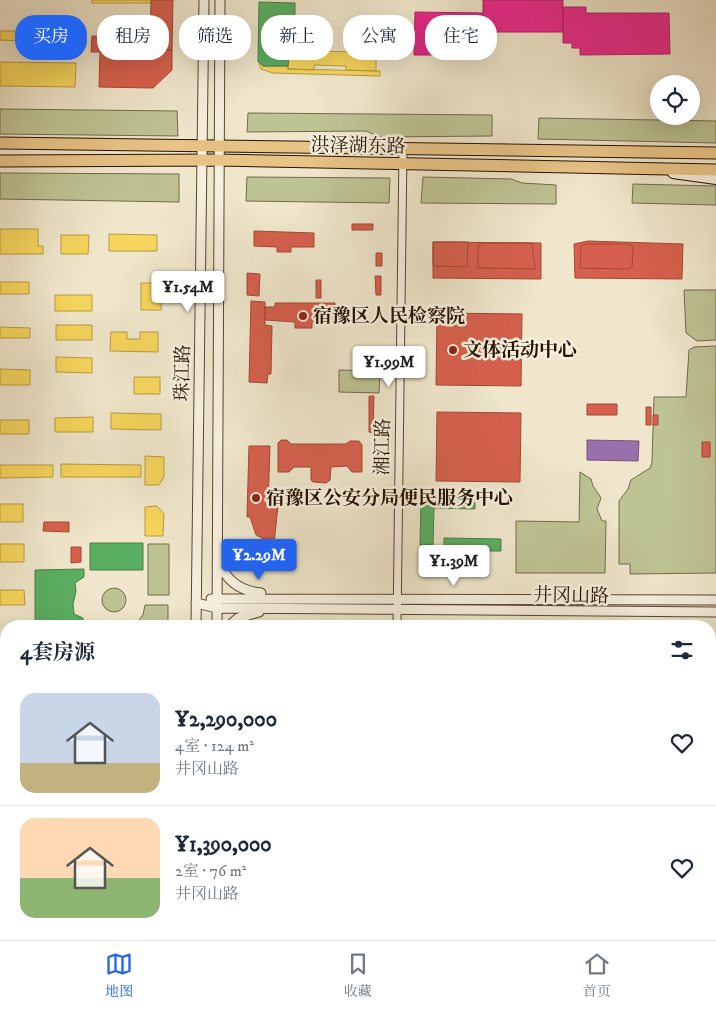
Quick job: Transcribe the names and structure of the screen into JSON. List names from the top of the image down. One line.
{"streets":{"main road":["洪泽湖东路"],"street":["珠江路","湘江路","井冈山路"]},"crossings":[["洪泽湖东路","珠江路"],["洪泽湖东路","湘江路"],["珠江路","井冈山路"],["湘江路","井冈山路"]],"places":["宿豫区人民检察院","文体活动中心","宿豫区公安分局便民服务中心"],"page":{"chip":["买房","租房","筛选","新上","公寓","住宅"],"price":["¥1.54M","¥1.99M","¥2.29M","¥1.39M"],"heading":"4套房源","list":[{"name":"¥2,290,000","note":"4室 · 124 m² · 井冈山路"},{"name":"¥1,390,000","note":"2室 · 76 m² · 井冈山路"}],"tabs":["地图","收藏","首页"]}}
